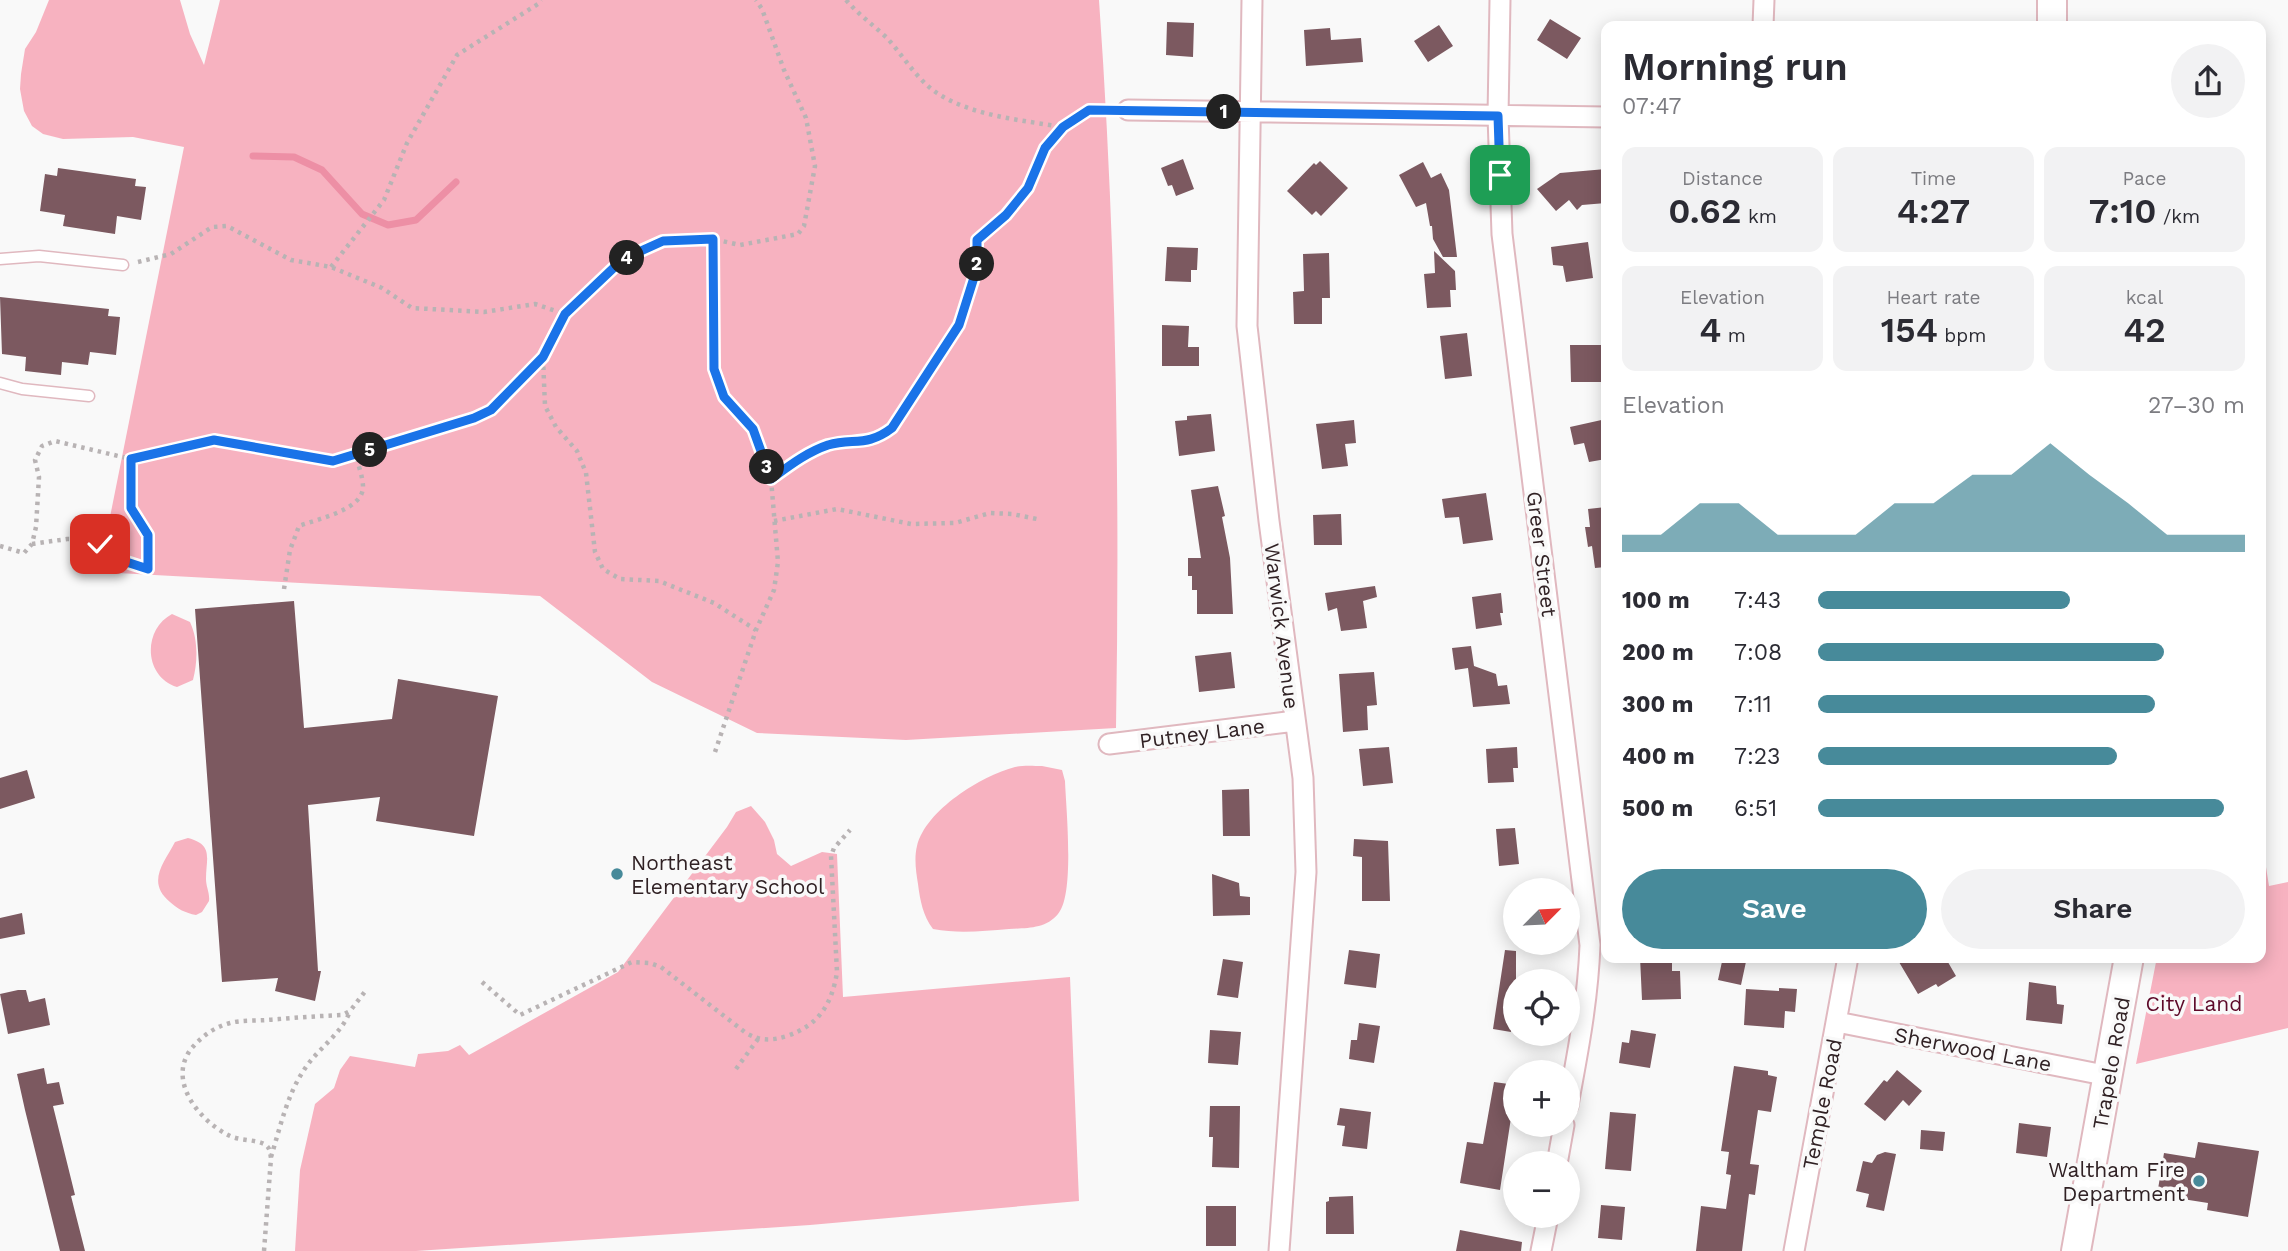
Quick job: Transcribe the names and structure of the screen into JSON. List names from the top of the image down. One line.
{"streets":{"main road":["Trapelo Road"],"street":["Greer Street","Warwick Avenue","Putney Lane","Sherwood Lane","Temple Road"]},"crossings":[["Warwick Avenue","Putney Lane"],["Sherwood Lane","Trapelo Road"],["Sherwood Lane","Temple Road"]],"parks":["City Land"],"places":["Northeast Elementary School","Waltham Fire Department"],"north":"top right","page":{"heading":["Morning run","07:47"],"pins":["1","4","2","5","3"],"stats":[["Distance","0.62 km"],["Time","4:27"],["Pace","7:10 /km"],["Elevation","4 m"],["Heart rate","154 bpm"],["kcal","42"]],"chart":["Elevation","27–30 m"],"list":[{"name":"100 m","note":"7:43"},{"name":"200 m","note":"7:08"},{"name":"300 m","note":"7:11"},{"name":"400 m","note":"7:23"},{"name":"500 m","note":"6:51"}],"buttons":["Save","Share"],"map_buttons":["+","−"]}}
